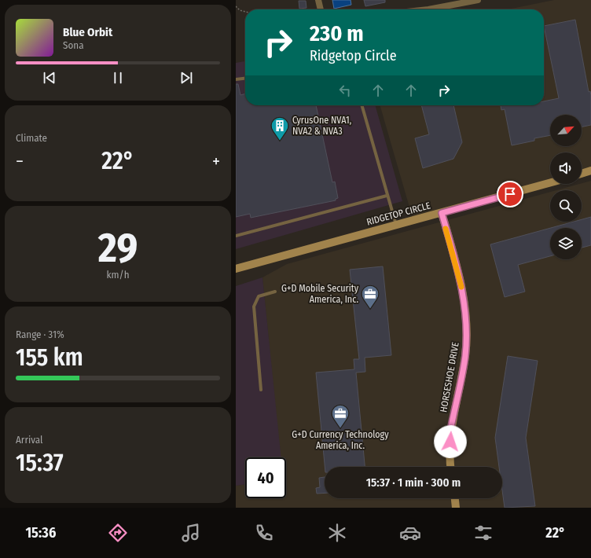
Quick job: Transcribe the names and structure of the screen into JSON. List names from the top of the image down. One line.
{"streets":{"street":["RIDGETOP CIRCLE","HORSESHOE DRIVE"]},"crossings":[["RIDGETOP CIRCLE","HORSESHOE DRIVE"]],"places":{"building":["CyrusOne NVA1, NVA2 & NVA3"],"office":["G+D Mobile Security America, Inc.","G+D Currency Technology America, Inc."]},"north":"top right","page":{"turn":["230 m","Ridgetop Circle"],"song":["Blue Orbit","Sona"],"tile":["Climate",["29","km/h"],["Range · 31%","155 km"],["Arrival","15:37"]],"heat":["−","22°","+"],"limit":"40","trip":"15:37 · 1 min · 300 m","tabs":["15:36","22°"]}}
